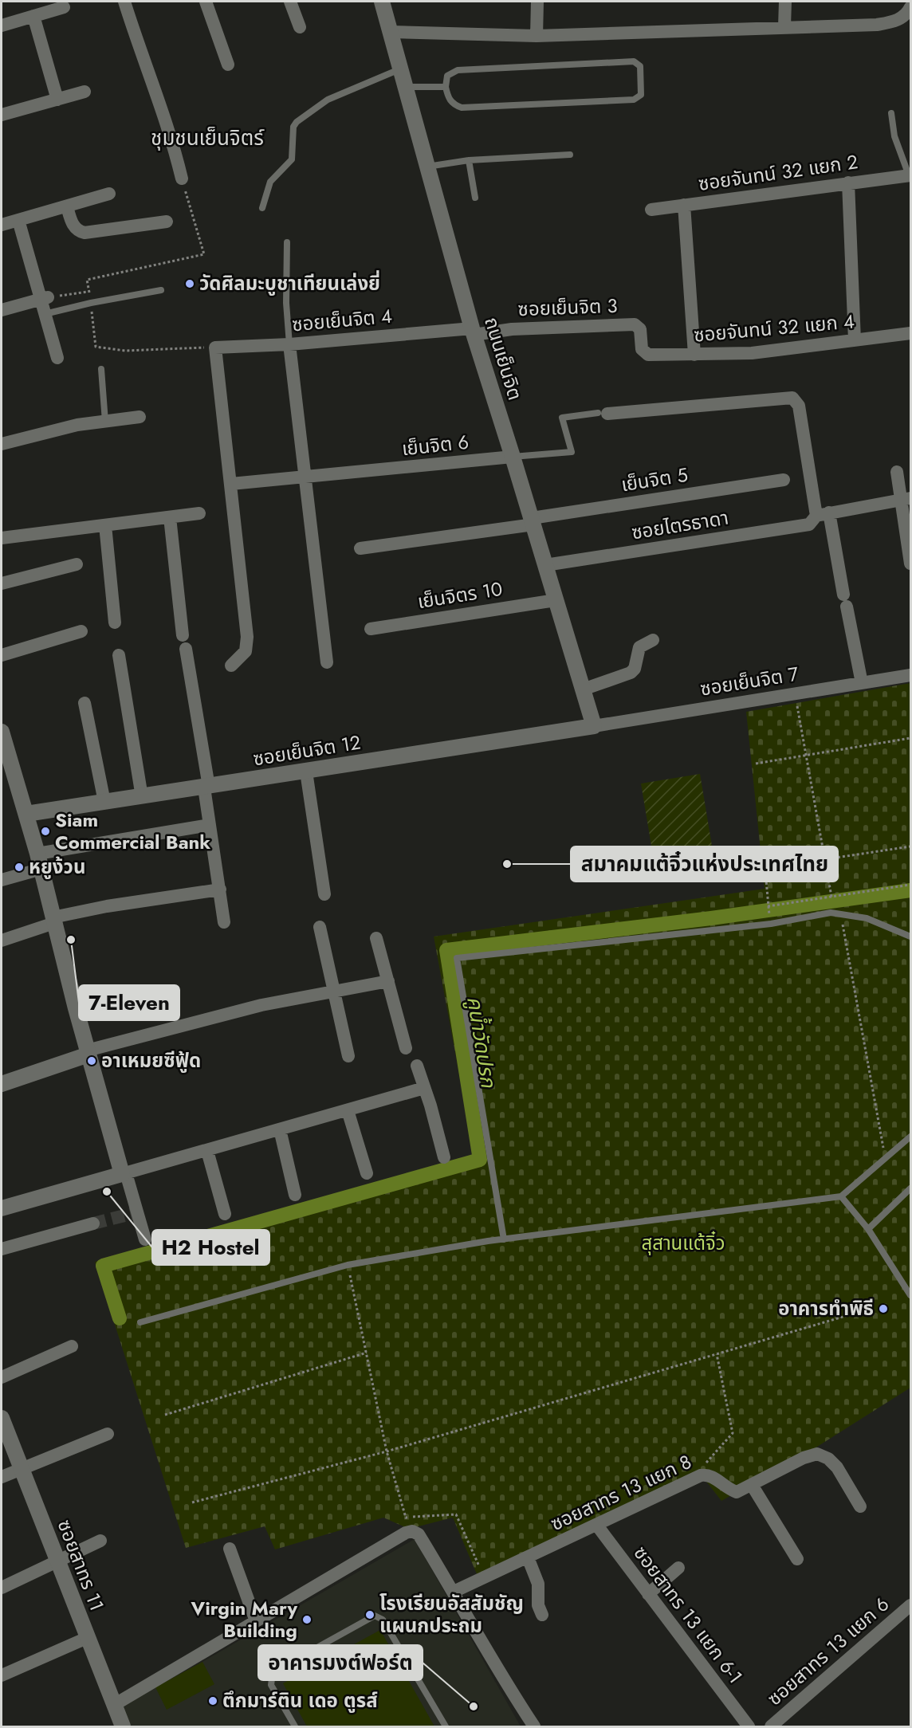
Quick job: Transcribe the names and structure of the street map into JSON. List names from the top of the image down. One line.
{"streets":{"street":["ซอยจันทน์ 32 แยก 2","ซอยเย็นจิต 3","ซอยเย็นจิต 4","ซอยจันทน์ 32 แยก 4","ถนนเย็นจิต","เย็นจิต 6","เย็นจิต 5","ซอยไตรธาดา","เย็นจิตร 10","ซอยเย็นจิต 7","ซอยเย็นจิต 12","ซอยสาทร 13 แยก 8","ซอยสาทร 11","ซอยสาทร 13 แยก 6-1","ซอยสาทร 13 แยก 6"]},"crossings":[["ซอยเย็นจิต 3","ซอยเย็นจิต 4"],["ซอยเย็นจิต 3","ซอยจันทน์ 32 แยก 4"],["ซอยเย็นจิต 3","ถนนเย็นจิต"],["ซอยเย็นจิต 4","ถนนเย็นจิต"],["ซอยเย็นจิต 4","เย็นจิต 6"],["ถนนเย็นจิต","เย็นจิต 6"],["ถนนเย็นจิต","เย็นจิต 5"],["ถนนเย็นจิต","ซอยไตรธาดา"],["ถนนเย็นจิต","เย็นจิตร 10"],["ถนนเย็นจิต","ซอยเย็นจิต 7"],["ถนนเย็นจิต","ซอยเย็นจิต 12"],["ซอยเย็นจิต 7","ซอยเย็นจิต 12"],["ซอยสาทร 13 แยก 8","ซอยสาทร 13 แยก 6-1"]],"districts":["ชุมชนเย็นจิตร์"],"water":["คูน้ำวัดปรก"],"parks":["สุสานแต้จิ๋ว"],"places":["วัดศิลมะบูชาเทียนเล่งยี่","Siam Commercial Bank","สมาคมแต้จิ๋วแห่งประเทศไทย","หยูง้วน","7-Eleven","อาเหมยซีฟู้ด","H2 Hostel","อาคารทำพิธี","โรงเรียนอัสสัมชัญ แผนกประถม","Virgin Mary Building","ตึกมาร์ติน เดอ ตูรส์","อาคารมงต์ฟอร์ต"]}
